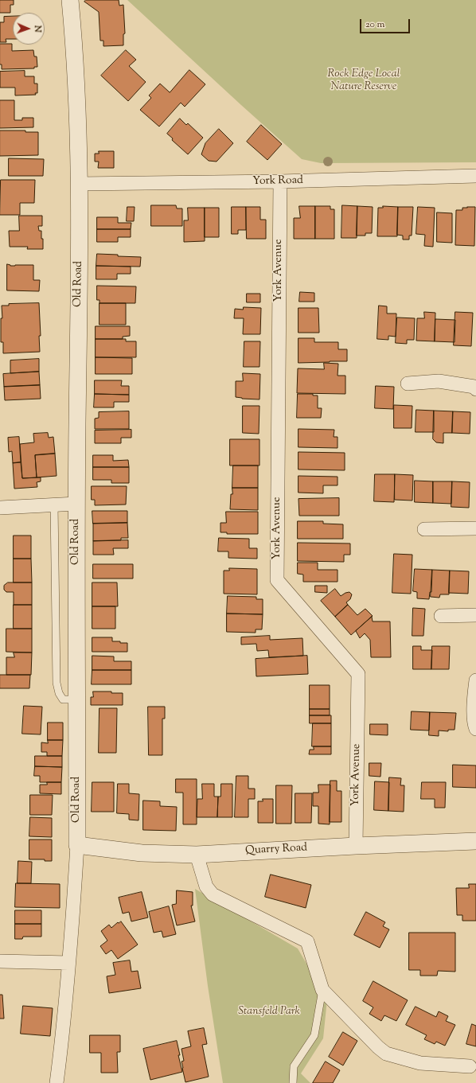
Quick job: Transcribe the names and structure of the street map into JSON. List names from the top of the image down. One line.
{"streets":{"street":["York Road","York Avenue","Old Road","Quarry Road"]},"crossings":[["York Road","York Avenue"],["York Road","Old Road"],["York Avenue","Quarry Road"],["Old Road","Quarry Road"]],"parks":["Rock Edge Local Nature Reserve","Stansfeld Park"],"scale_bar":"20 m","north":"right"}
